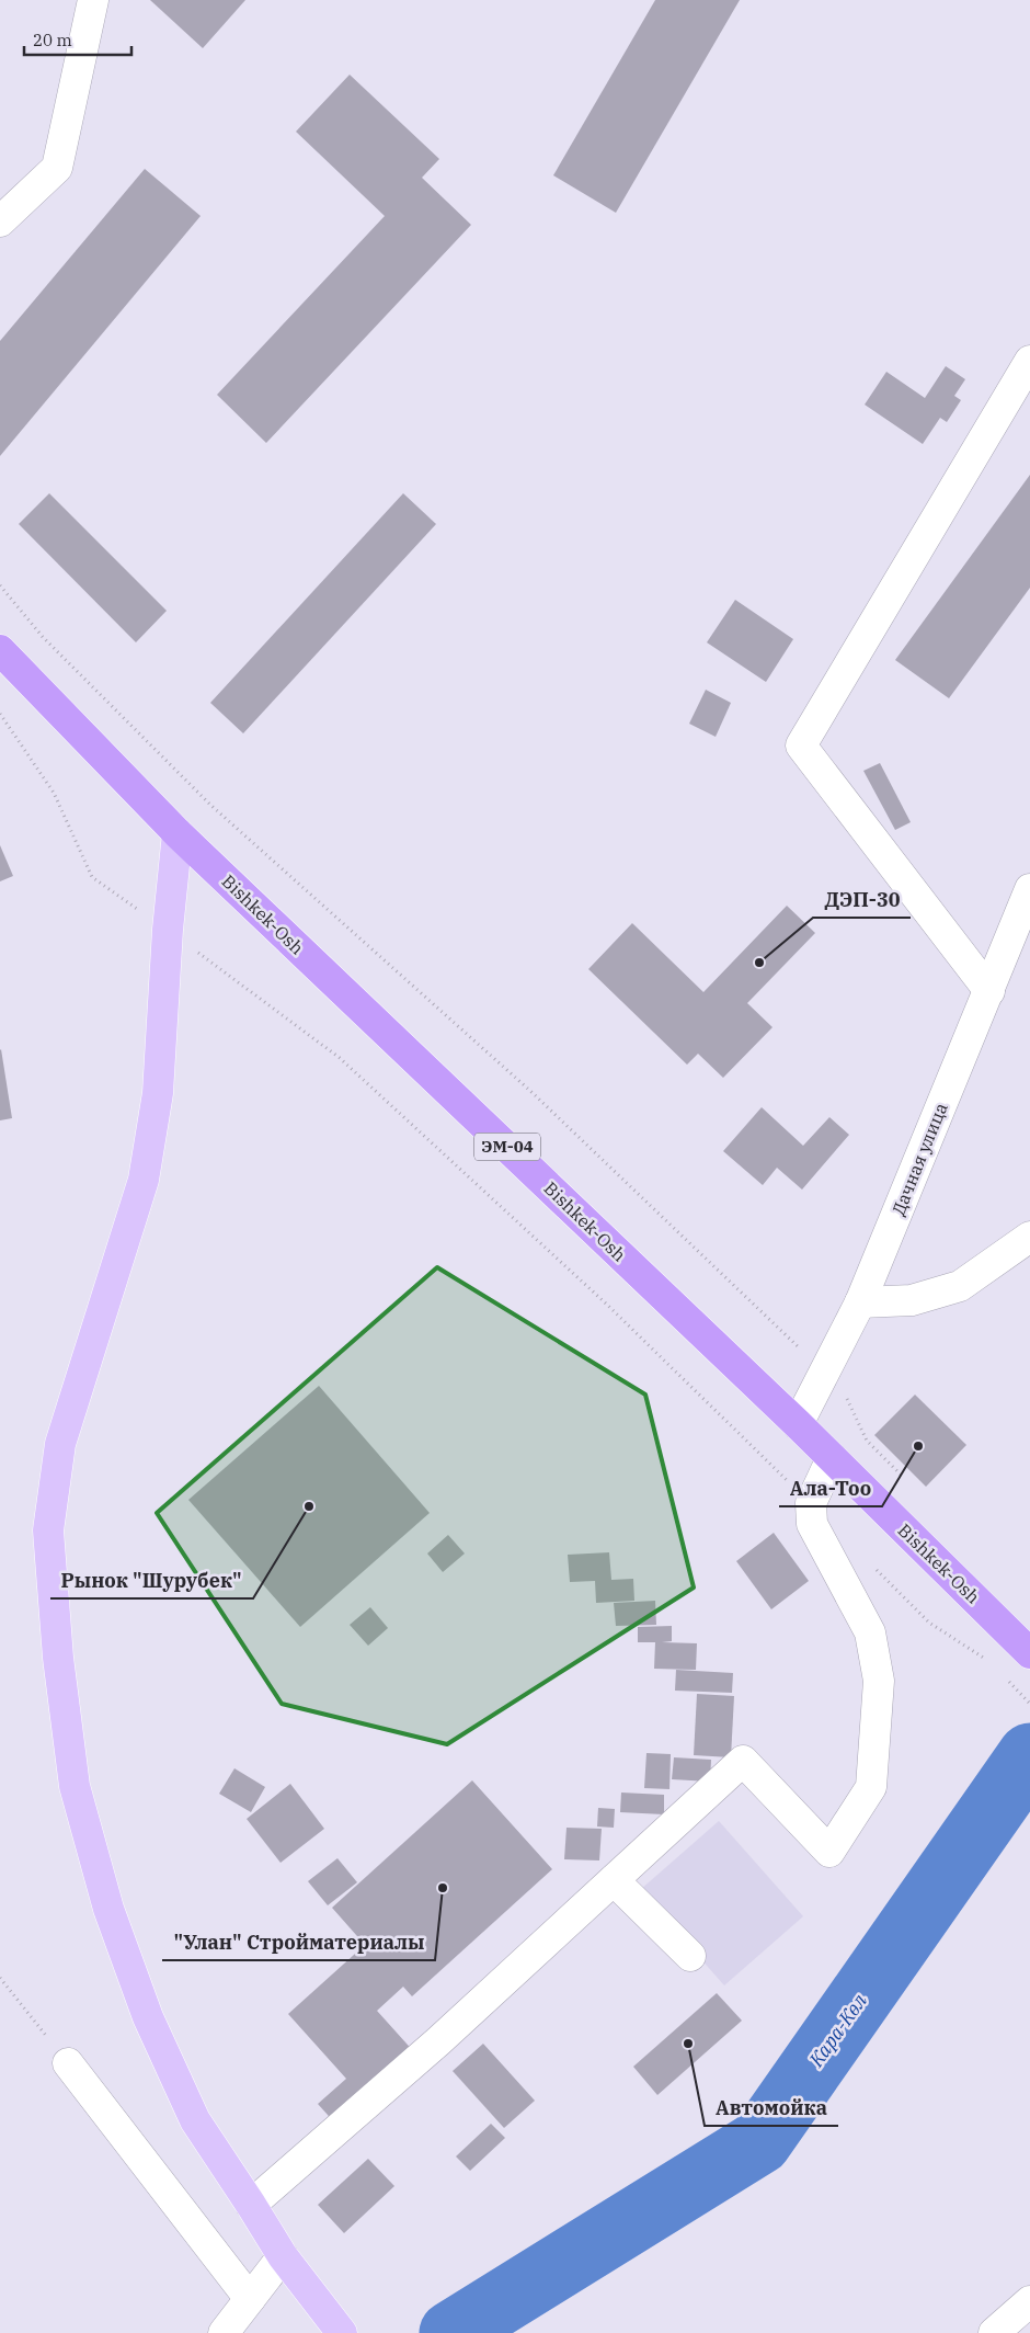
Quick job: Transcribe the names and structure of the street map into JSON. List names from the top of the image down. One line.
{"streets":{"highway":["Bishkek-Osh","ЭМ-04"],"street":["Дачная улица"]},"crossings":[["Bishkek-Osh","Дачная улица"]],"water":["Кара-Көл"],"places":["ДЭП-30","Ала-Тоо","Рынок \"Шурубек\"","\"Улан\" Стройматериалы","Автомойка"],"scale_bar":"20 m"}
